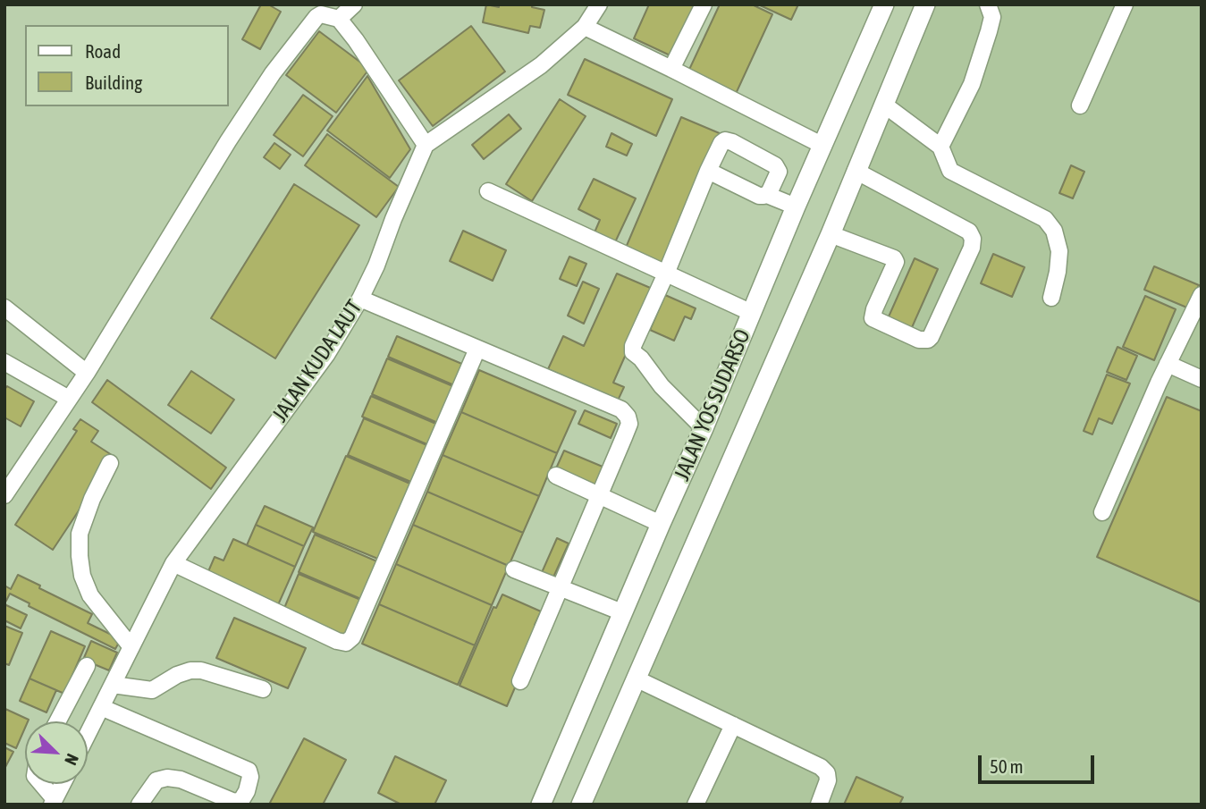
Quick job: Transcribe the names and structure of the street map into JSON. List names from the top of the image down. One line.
{"streets":{"main road":["JALAN YOS SUDARSO"],"lane":["JALAN KUDA LAUT"]},"legend":["Road","Building"],"scale_bar":"50 m","north":"bottom right"}
